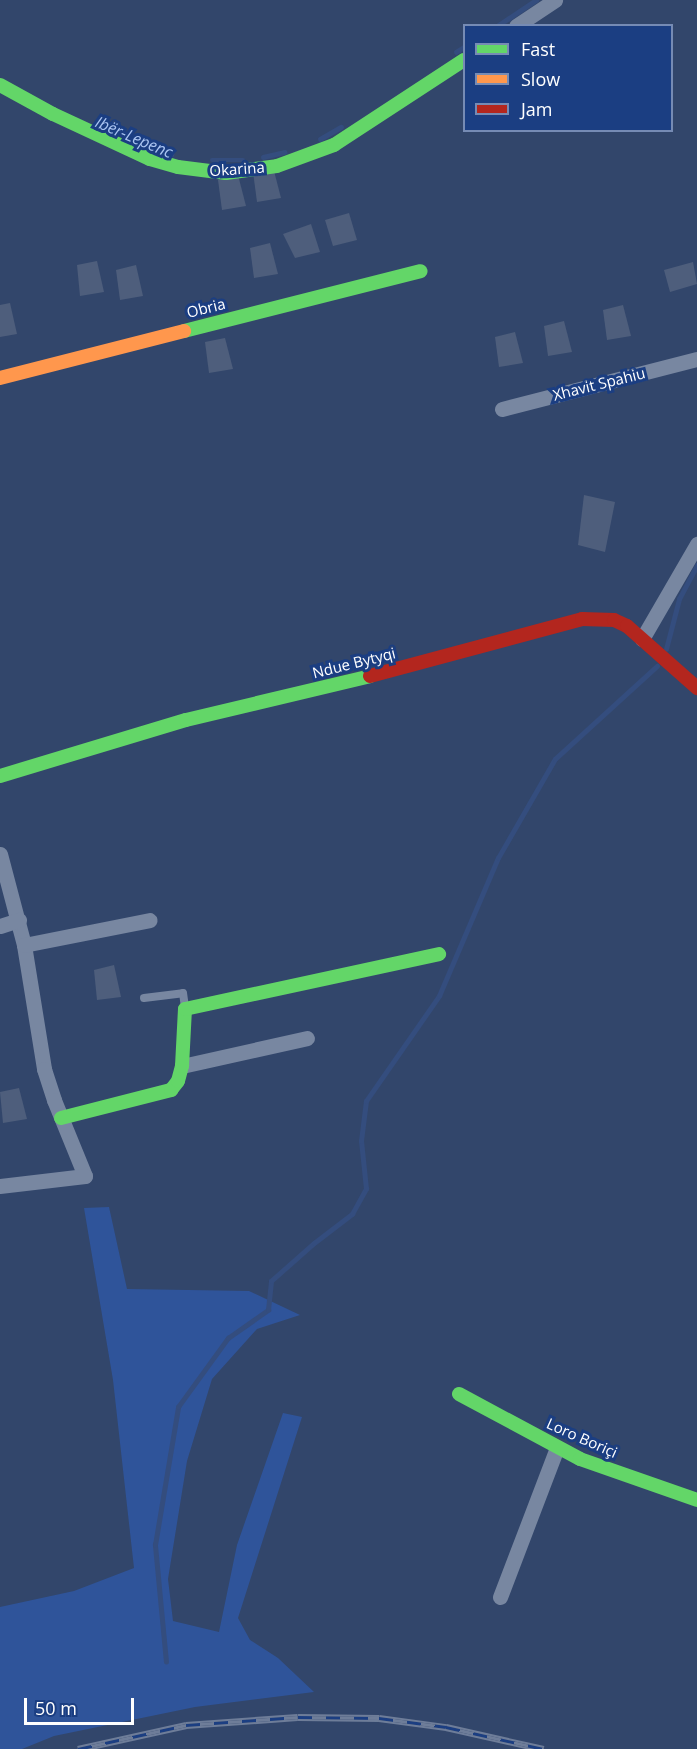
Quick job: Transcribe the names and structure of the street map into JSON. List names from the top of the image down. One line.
{"streets":{"street":["Okarina","Obria","Xhavit Spahiu","Ndue Bytyqi","Loro Boriçi"]},"water":["Ibër-Lepenc"],"legend":["Fast","Slow","Jam"],"scale_bar":"50 m"}
